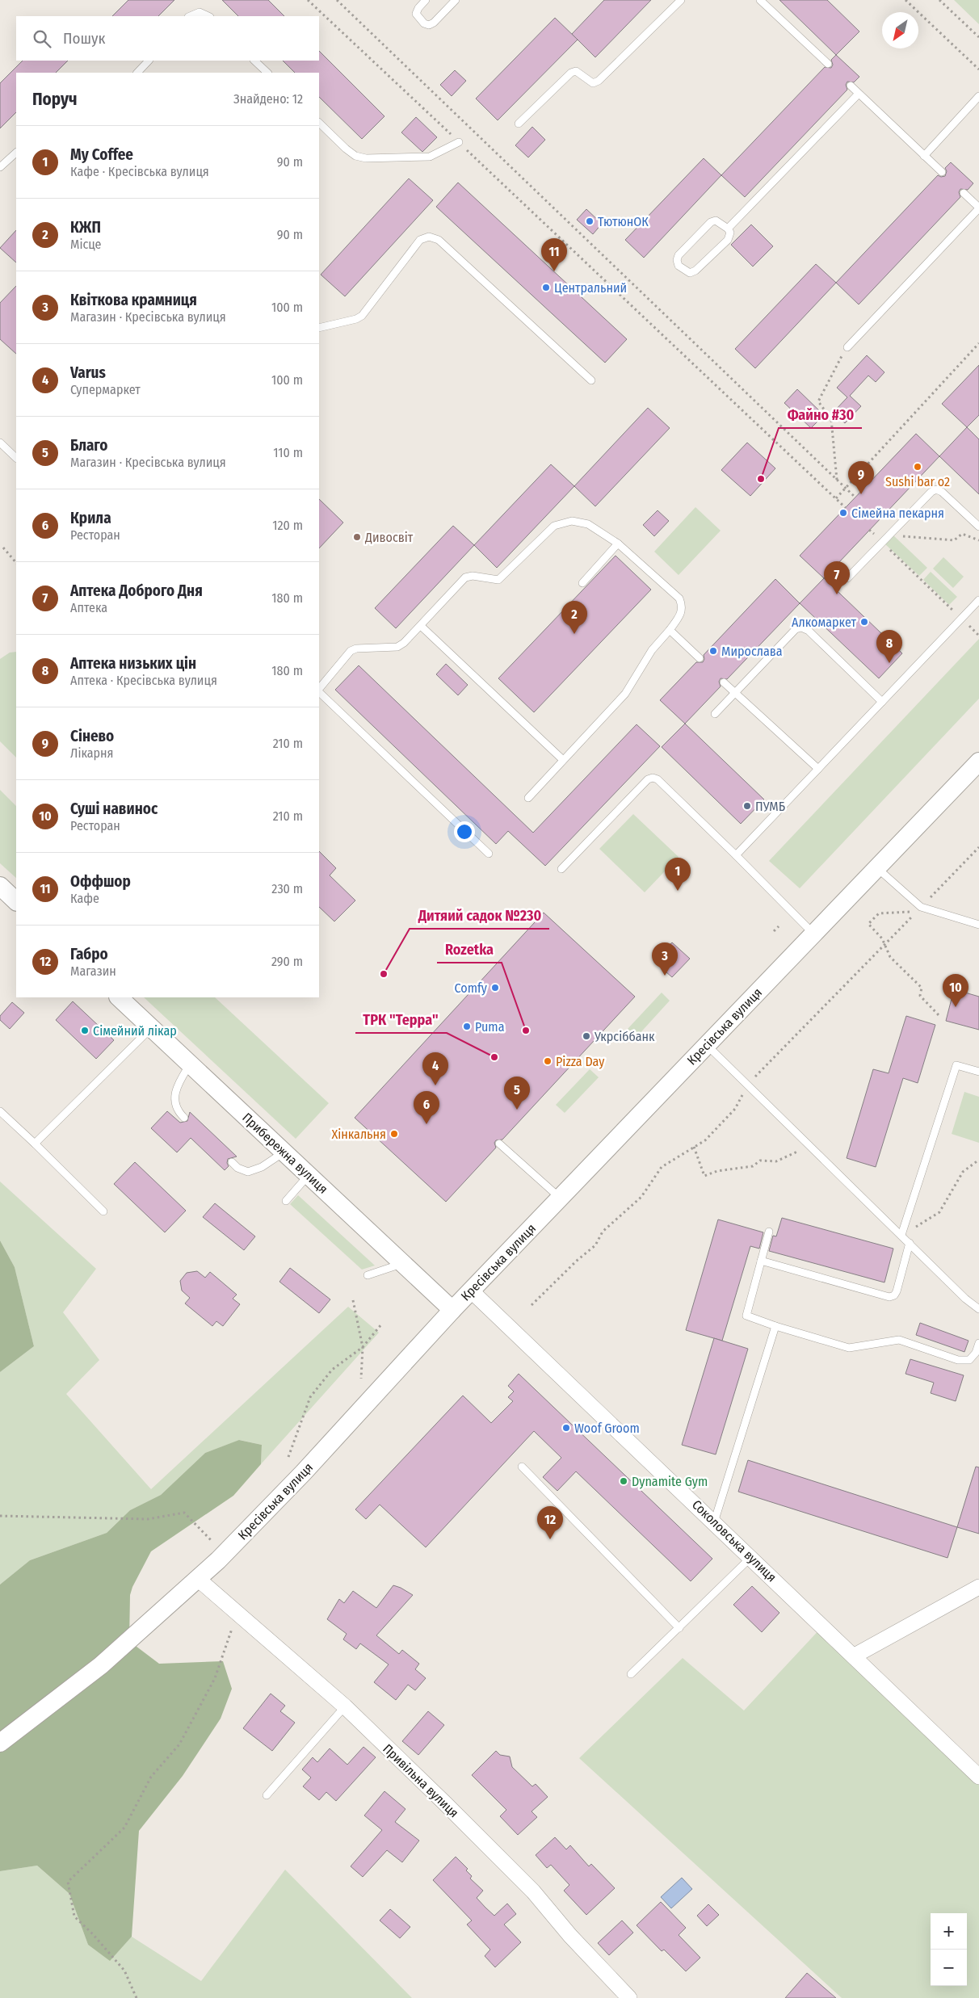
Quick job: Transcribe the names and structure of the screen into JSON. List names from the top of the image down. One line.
{"streets":{"street":["Кресівська вулиця","Прибережна вулиця","Соколовська вулиця","Привільна вулиця"]},"crossings":[["Кресівська вулиця","Прибережна вулиця"],["Кресівська вулиця","Соколовська вулиця"],["Кресівська вулиця","Привільна вулиця"]],"places":["ТютюнОК","Центральний","Sushi bar o2","Файно #30","Сімейна пекарня","Дивосвіт","Алкомаркет","Мирослава","ПУМБ","Дитяий садок №230","Comfy","Puma","Сімейний лікар","Rozetka","Укрсіббанк","ТРК \"Терра\"","Pizza Day","Хінкальня","Woof Groom","Dynamite Gym"],"north":"bottom left","page":{"search":"Пошук","heading":["Поруч","Знайдено: 12"],"list":[{"mark":"1","name":"My Coffee","note":"Кафе · Кресівська вулиця","value":"90 m"},{"mark":"2","name":"КЖП","note":"Місце","value":"90 m"},{"mark":"3","name":"Квіткова крамниця","note":"Магазин · Кресівська вулиця","value":"100 m"},{"mark":"4","name":"Varus","note":"Супермаркет","value":"100 m"},{"mark":"5","name":"Благо","note":"Магазин · Кресівська вулиця","value":"110 m"},{"mark":"6","name":"Крила","note":"Ресторан","value":"120 m"},{"mark":"7","name":"Аптека Доброго Дня","note":"Аптека","value":"180 m"},{"mark":"8","name":"Аптека низьких цін","note":"Аптека · Кресівська вулиця","value":"180 m"},{"mark":"9","name":"Сінево","note":"Лікарня","value":"210 m"},{"mark":"10","name":"Суші навинос","note":"Ресторан","value":"210 m"},{"mark":"11","name":"Оффшор","note":"Кафе","value":"230 m"},{"mark":"12","name":"Габро","note":"Магазин","value":"290 m"}],"pins":["11","9","7","2","8","1","3","10","4","5","6","12"],"map_buttons":["+","−"]}}
